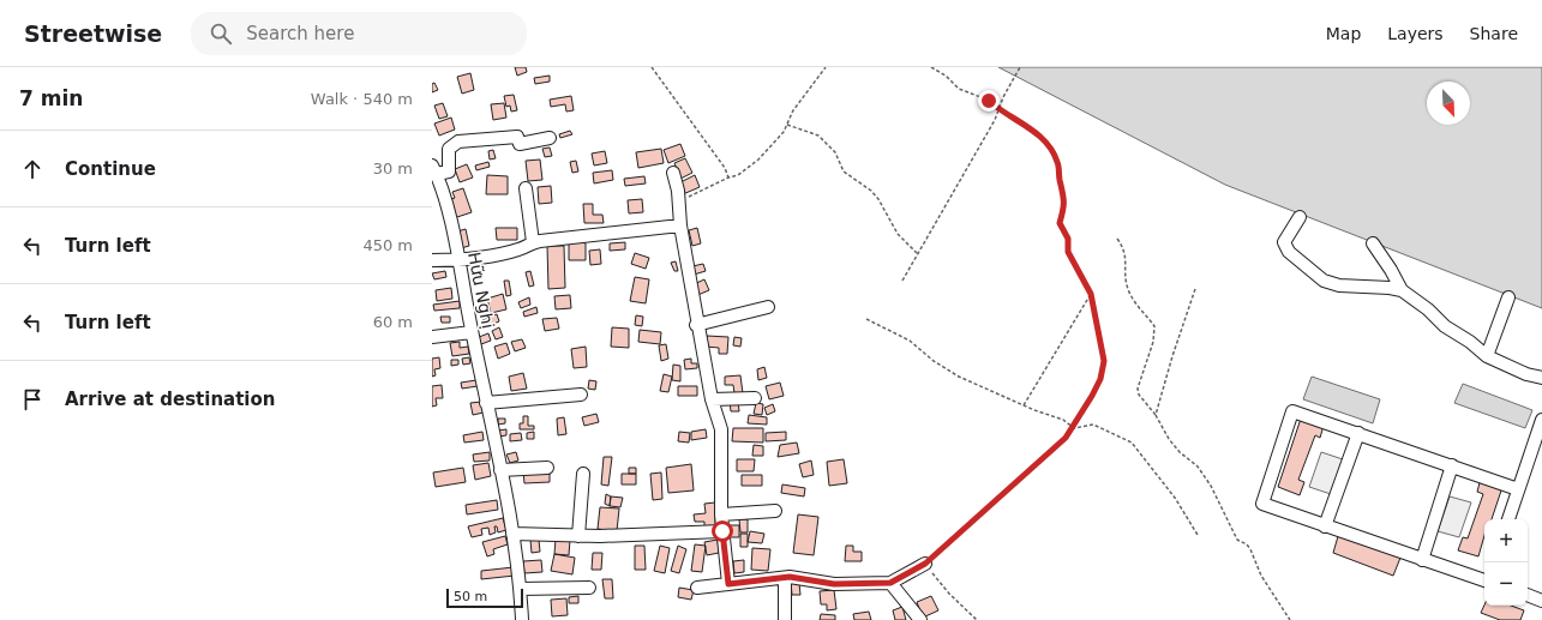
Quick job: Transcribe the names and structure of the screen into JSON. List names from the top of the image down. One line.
{"streets":{"street":["Hữu Nghị"]},"scale_bar":"50 m","north":"bottom right","page":{"header":"Streetwise","search":"Search here","nav":["Map","Layers","Share"],"heading":["7 min","Walk · 540 m"],"list":[["Continue","30 m"],["Turn left","450 m"],["Turn left","60 m"],"Arrive at destination"],"map_buttons":["+","−"],"scale":"50 m"}}
